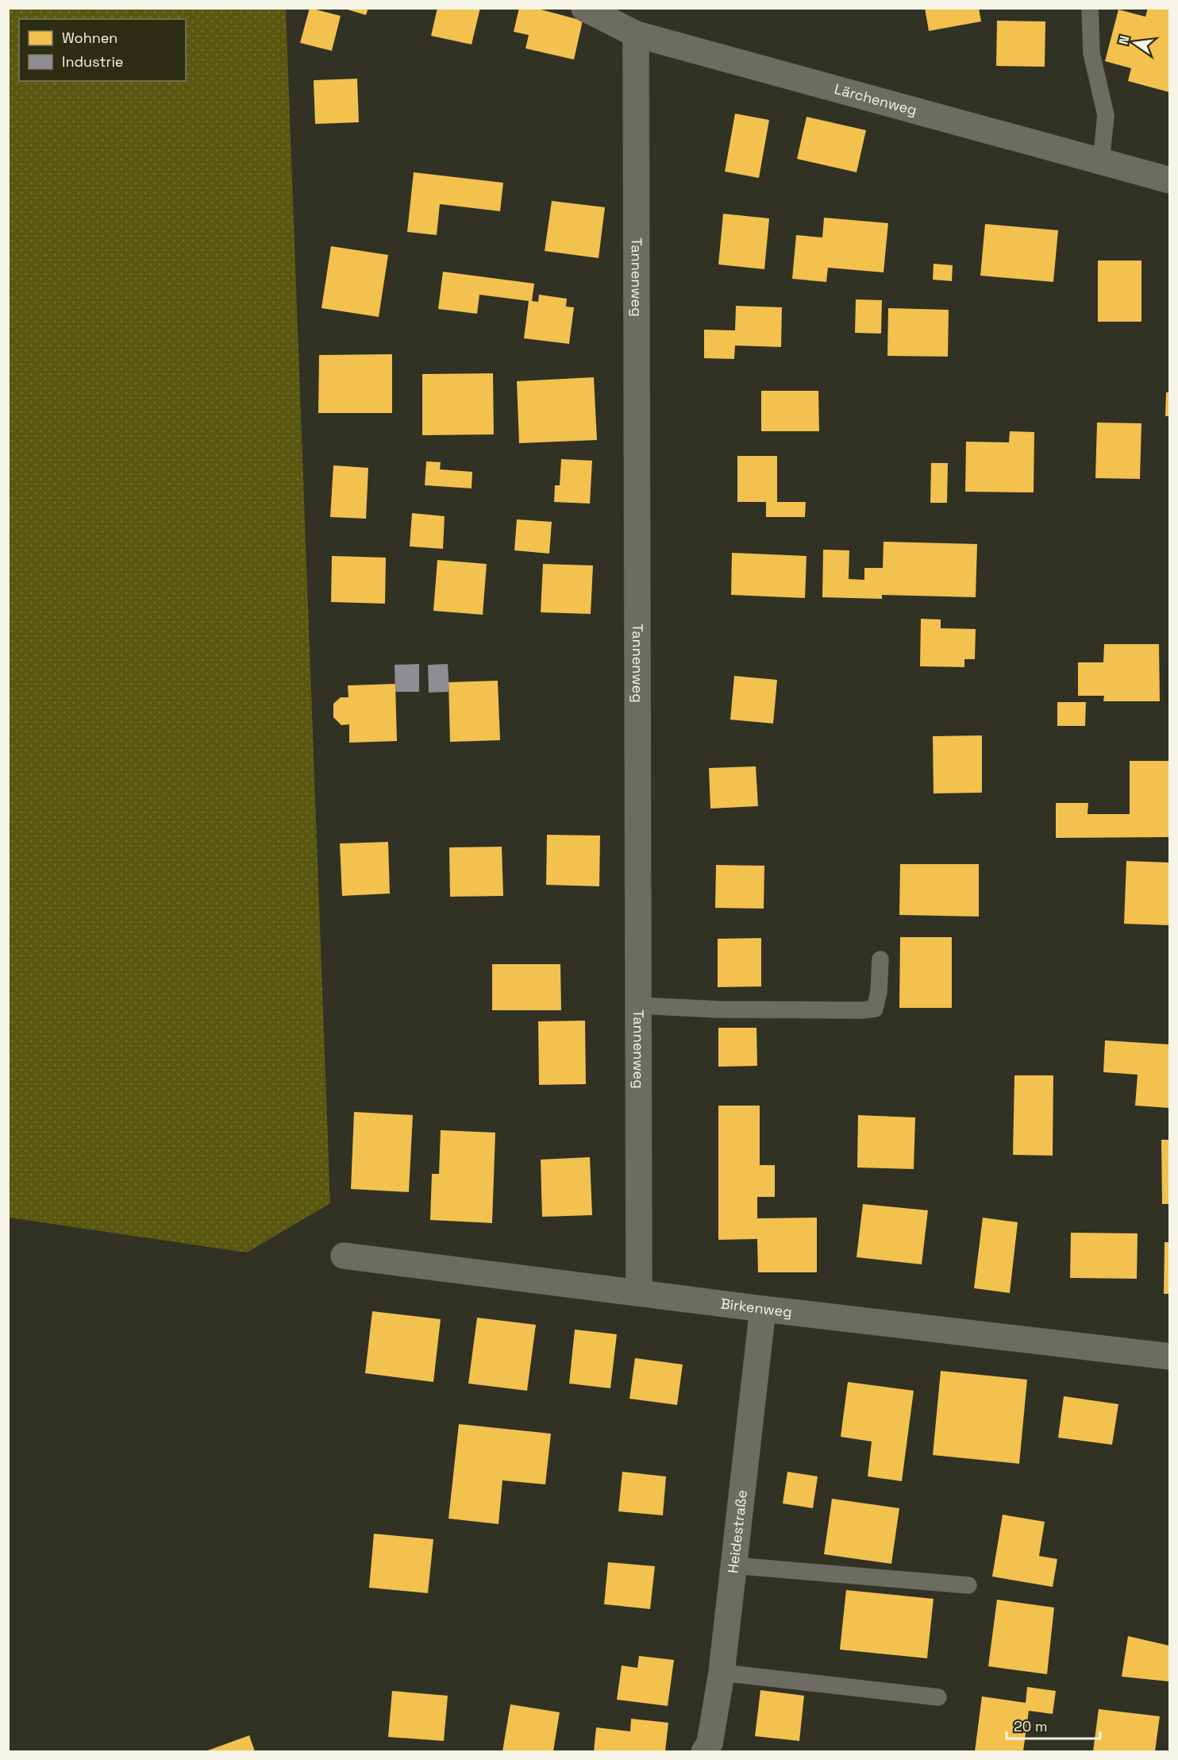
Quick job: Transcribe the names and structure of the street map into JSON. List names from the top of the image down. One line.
{"streets":{"street":["Lärchenweg","Tannenweg","Birkenweg","Heidestraße"]},"crossings":[["Lärchenweg","Tannenweg"],["Tannenweg","Birkenweg"],["Birkenweg","Heidestraße"]],"legend":["Wohnen","Industrie"],"scale_bar":"20 m","north":"left"}
